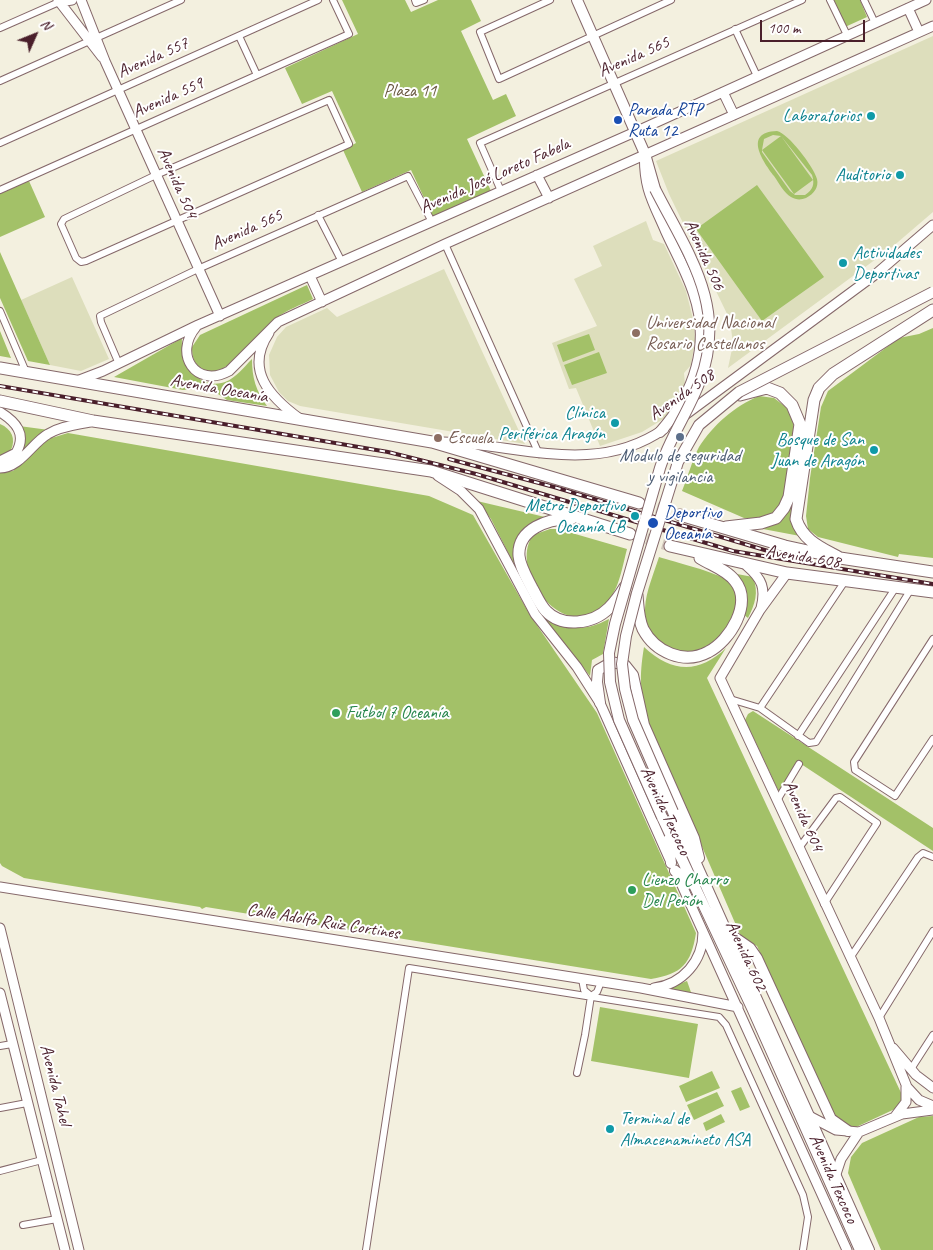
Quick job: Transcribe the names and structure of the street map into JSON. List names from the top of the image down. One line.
{"streets":{"highway":["Avenida Oceanía","Avenida 608"],"main road":["Avenida 506","Avenida 508","Avenida 602"],"street":["Avenida 565","Avenida 557","Avenida 559","Avenida José Loreto Fabela","Avenida 504","Avenida Texcoco","Avenida 604","Calle Adolfo Ruiz Cortines","Avenida Tahel"]},"crossings":[["Avenida 565","Avenida José Loreto Fabela"],["Avenida 565","Avenida 504"],["Avenida 565","Avenida 506"],["Avenida 557","Avenida 504"],["Avenida 559","Avenida 504"],["Avenida José Loreto Fabela","Avenida 504"],["Avenida José Loreto Fabela","Avenida 506"],["Avenida José Loreto Fabela","Avenida Oceanía"],["Avenida 506","Avenida 602"],["Avenida Oceanía","Avenida 508"],["Avenida 508","Avenida 602"],["Avenida 608","Avenida 604"],["Avenida Texcoco","Calle Adolfo Ruiz Cortines"]],"parks":["Plaza 11"],"places":["Laboratorios","Parada RTP Ruta 12","Auditorio","Actividades Deportivas","Universidad Nacional Rosario Castellanos","Clínica Periférica Aragón","Modulo de seguridad y vigilancia","Escuela","Bosque de San Juan de Aragón","Metro Deportivo Oceanía LB","Deportivo Oceanía","Futbol 7 Oceanía","Lienzo Charro Del Peñón","Terminal de Almacenamineto ASA"],"scale_bar":"100 m","north":"top right"}
